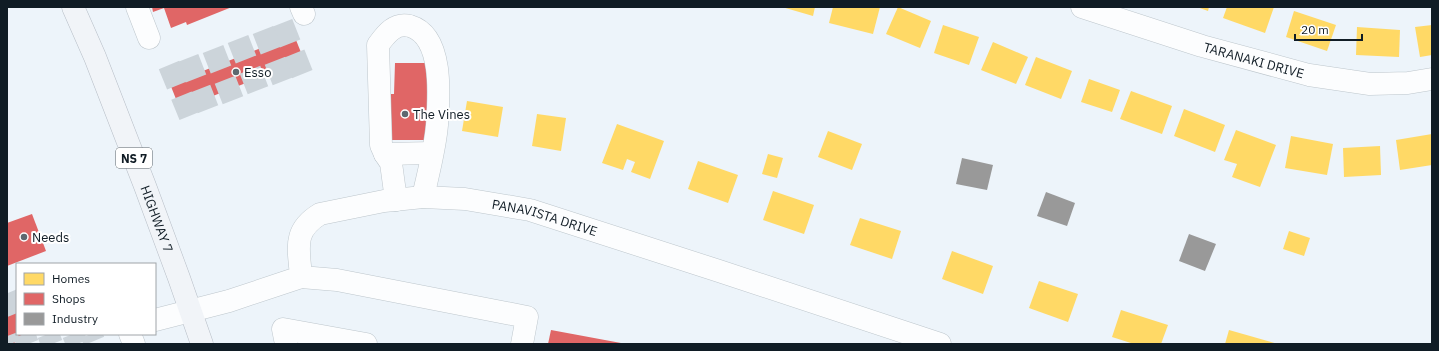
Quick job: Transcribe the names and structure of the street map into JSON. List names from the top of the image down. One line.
{"streets":{"main road":["NS 7","HIGHWAY 7"],"street":["TARANAKI DRIVE","PANAVISTA DRIVE"]},"places":["Esso","The Vines","Needs"],"legend":["Homes","Shops","Industry"],"scale_bar":"20 m"}
